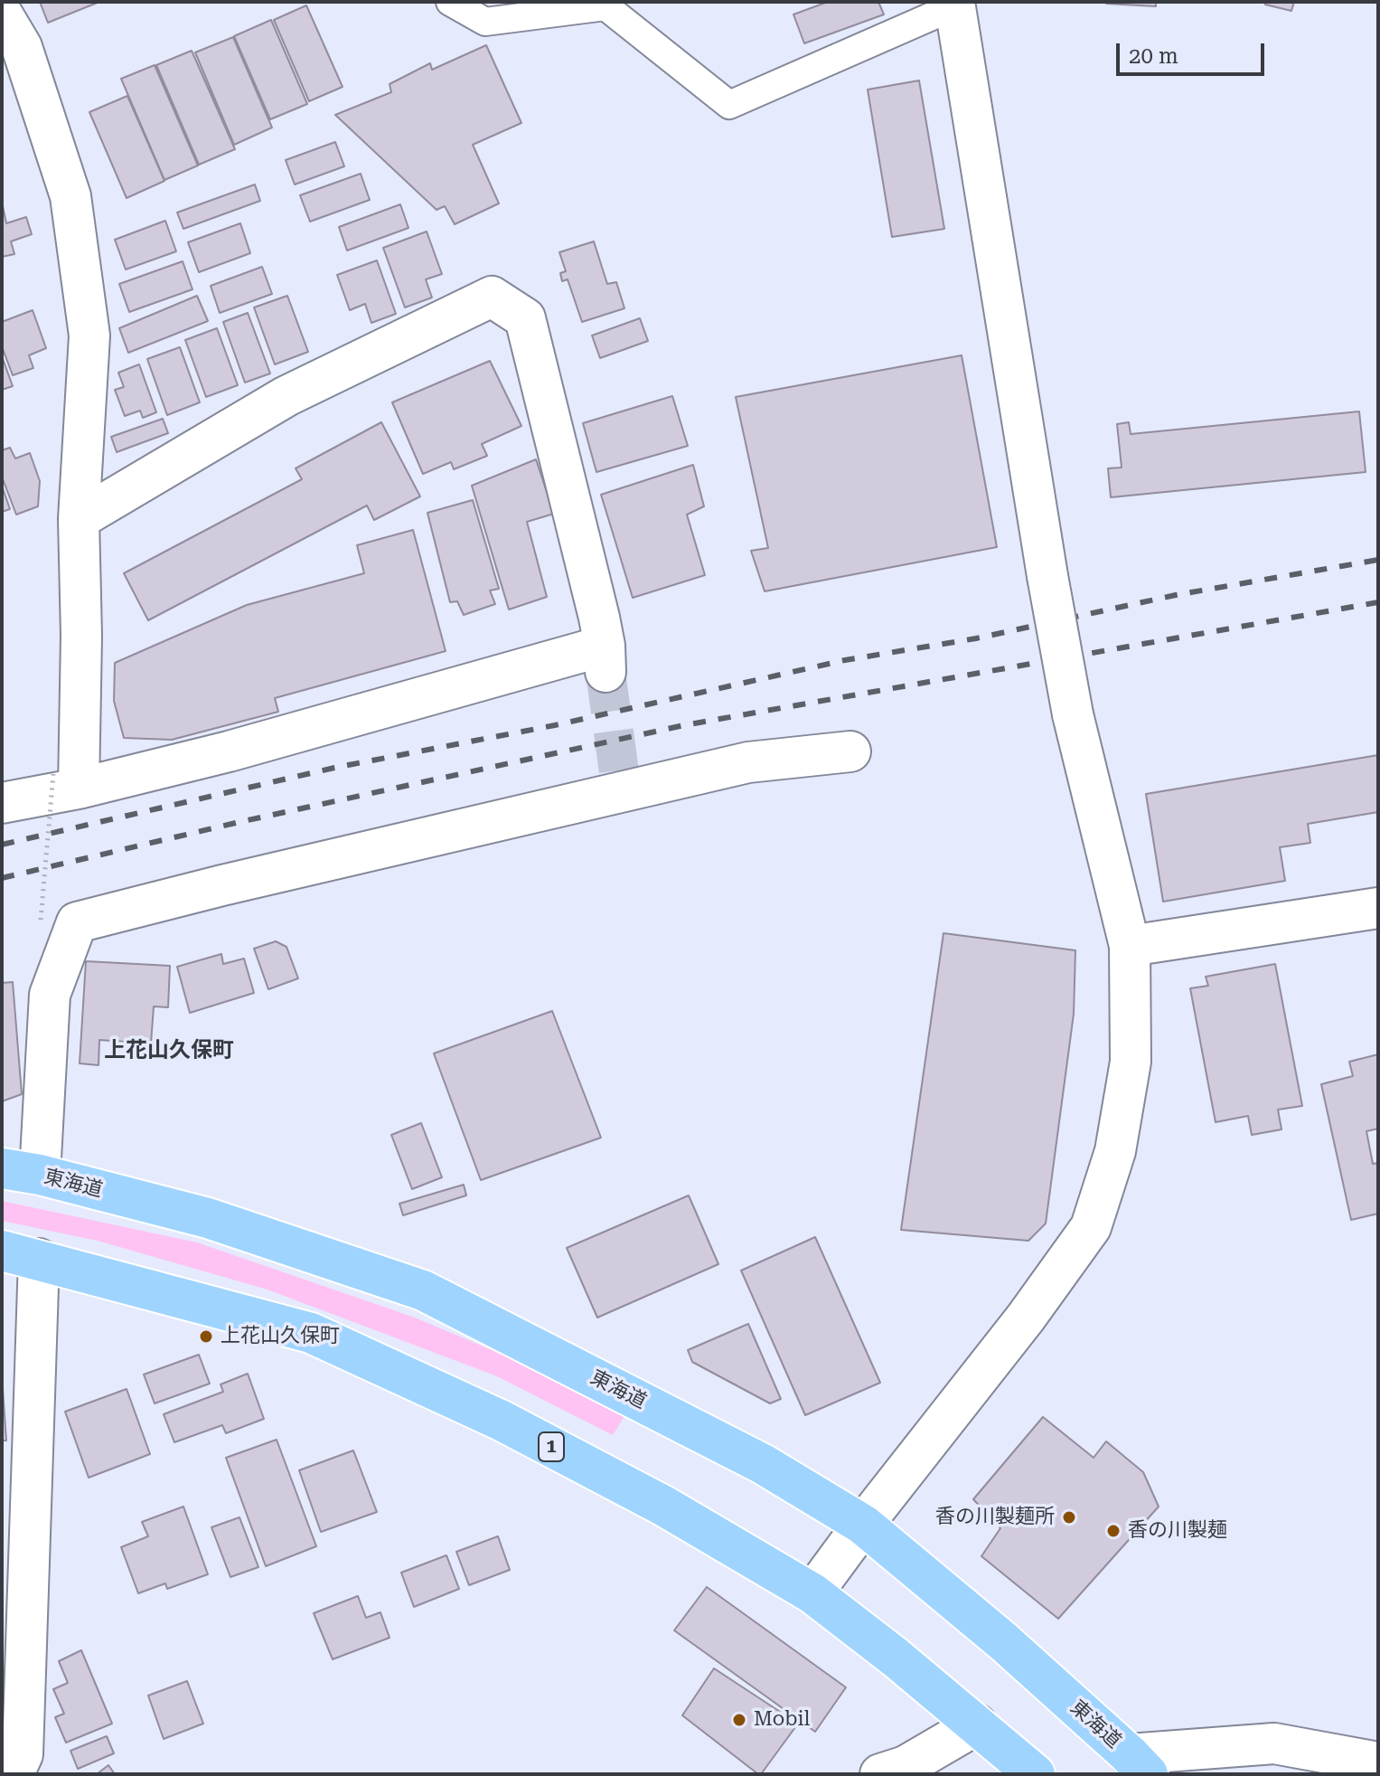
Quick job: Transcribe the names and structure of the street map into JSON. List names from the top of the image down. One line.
{"streets":{"highway":["東海道","1"]},"districts":["上花山久保町"],"places":["上花山久保町","香の川製麺所","香の川製麺","Mobil"],"scale_bar":"20 m"}
